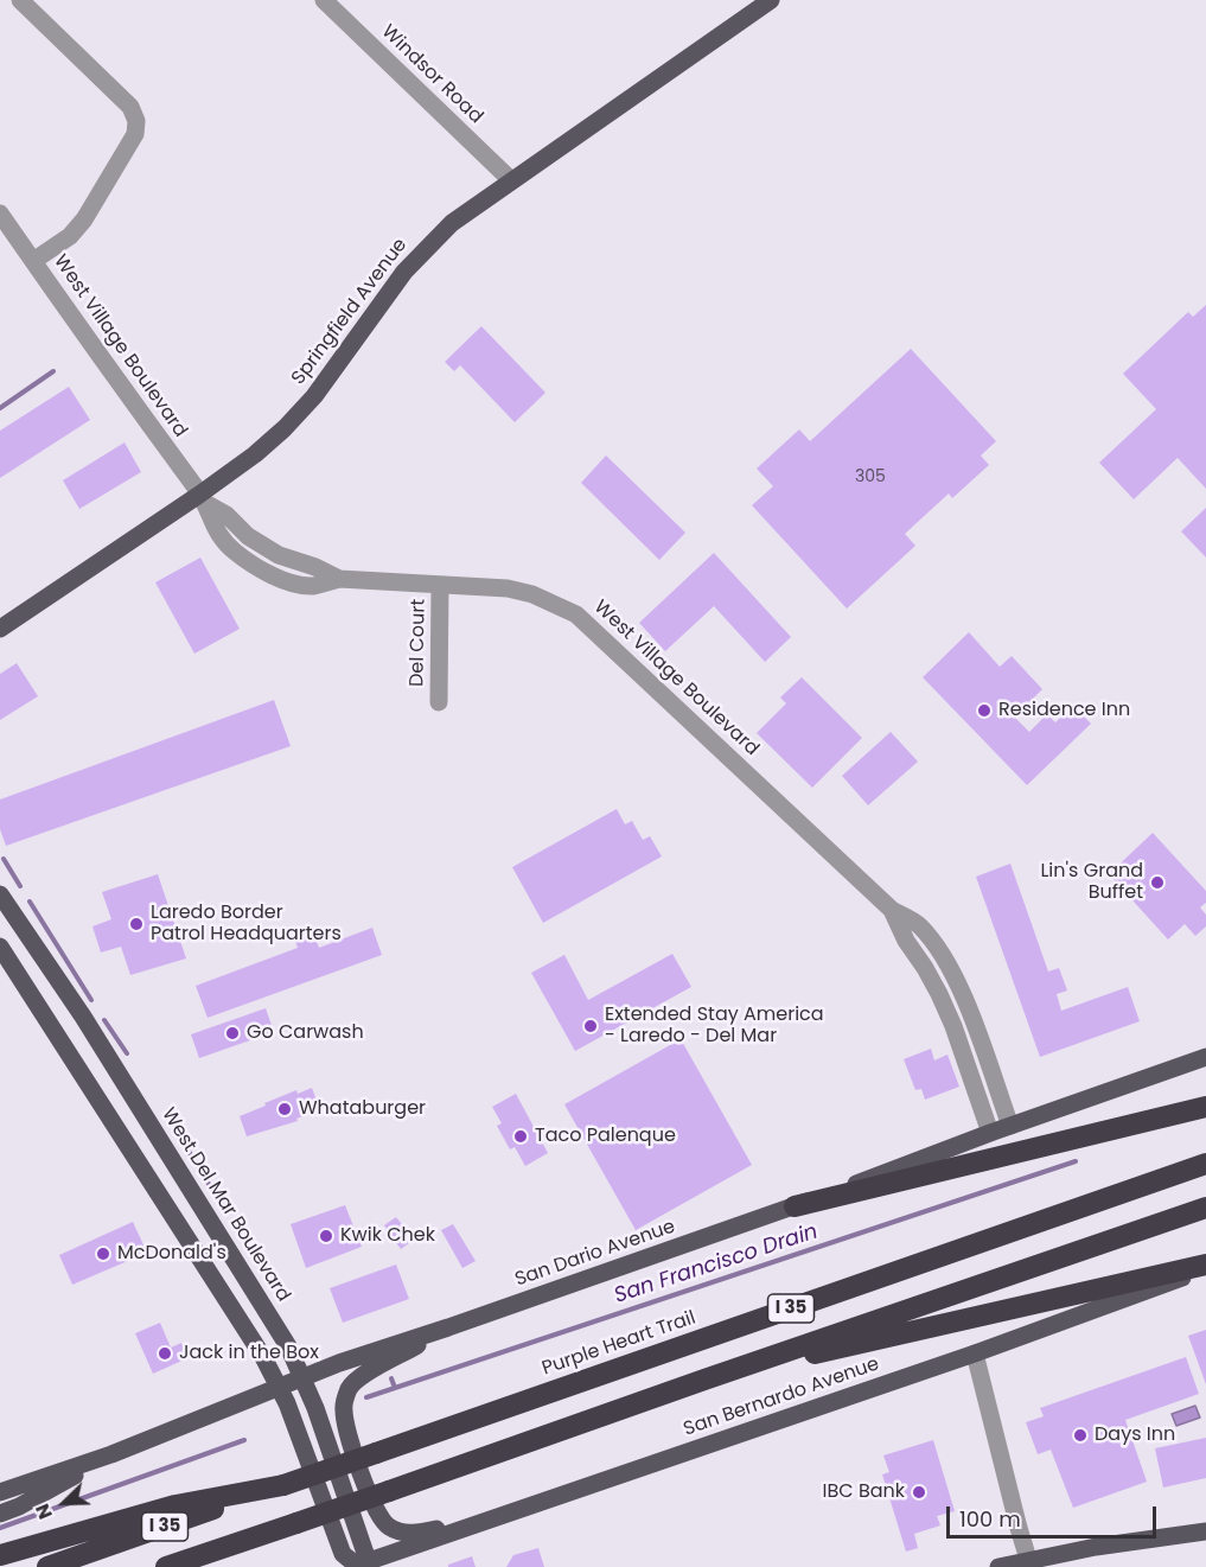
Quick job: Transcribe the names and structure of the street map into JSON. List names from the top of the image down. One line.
{"streets":{"highway":["I 35","Purple Heart Trail"],"main road":["Springfield Avenue","West Del Mar Boulevard","San Dario Avenue","San Bernardo Avenue"],"street":["Windsor Road","West Village Boulevard","Del Court"]},"crossings":[["Windsor Road","Springfield Avenue"],["Springfield Avenue","West Village Boulevard"],["West Village Boulevard","Del Court"],["West Village Boulevard","San Dario Avenue"],["West Del Mar Boulevard","San Dario Avenue"],["West Del Mar Boulevard","San Bernardo Avenue"]],"water":["San Francisco Drain"],"places":["Residence Inn","Lin's Grand Buffet","Laredo Border Patrol Headquarters","Extended Stay America - Laredo - Del Mar","Go Carwash","Whataburger","Taco Palenque","Kwik Chek","McDonald's","Jack in the Box","Days Inn","IBC Bank"],"house_numbers":["305"],"scale_bar":"100 m","north":"bottom left"}
